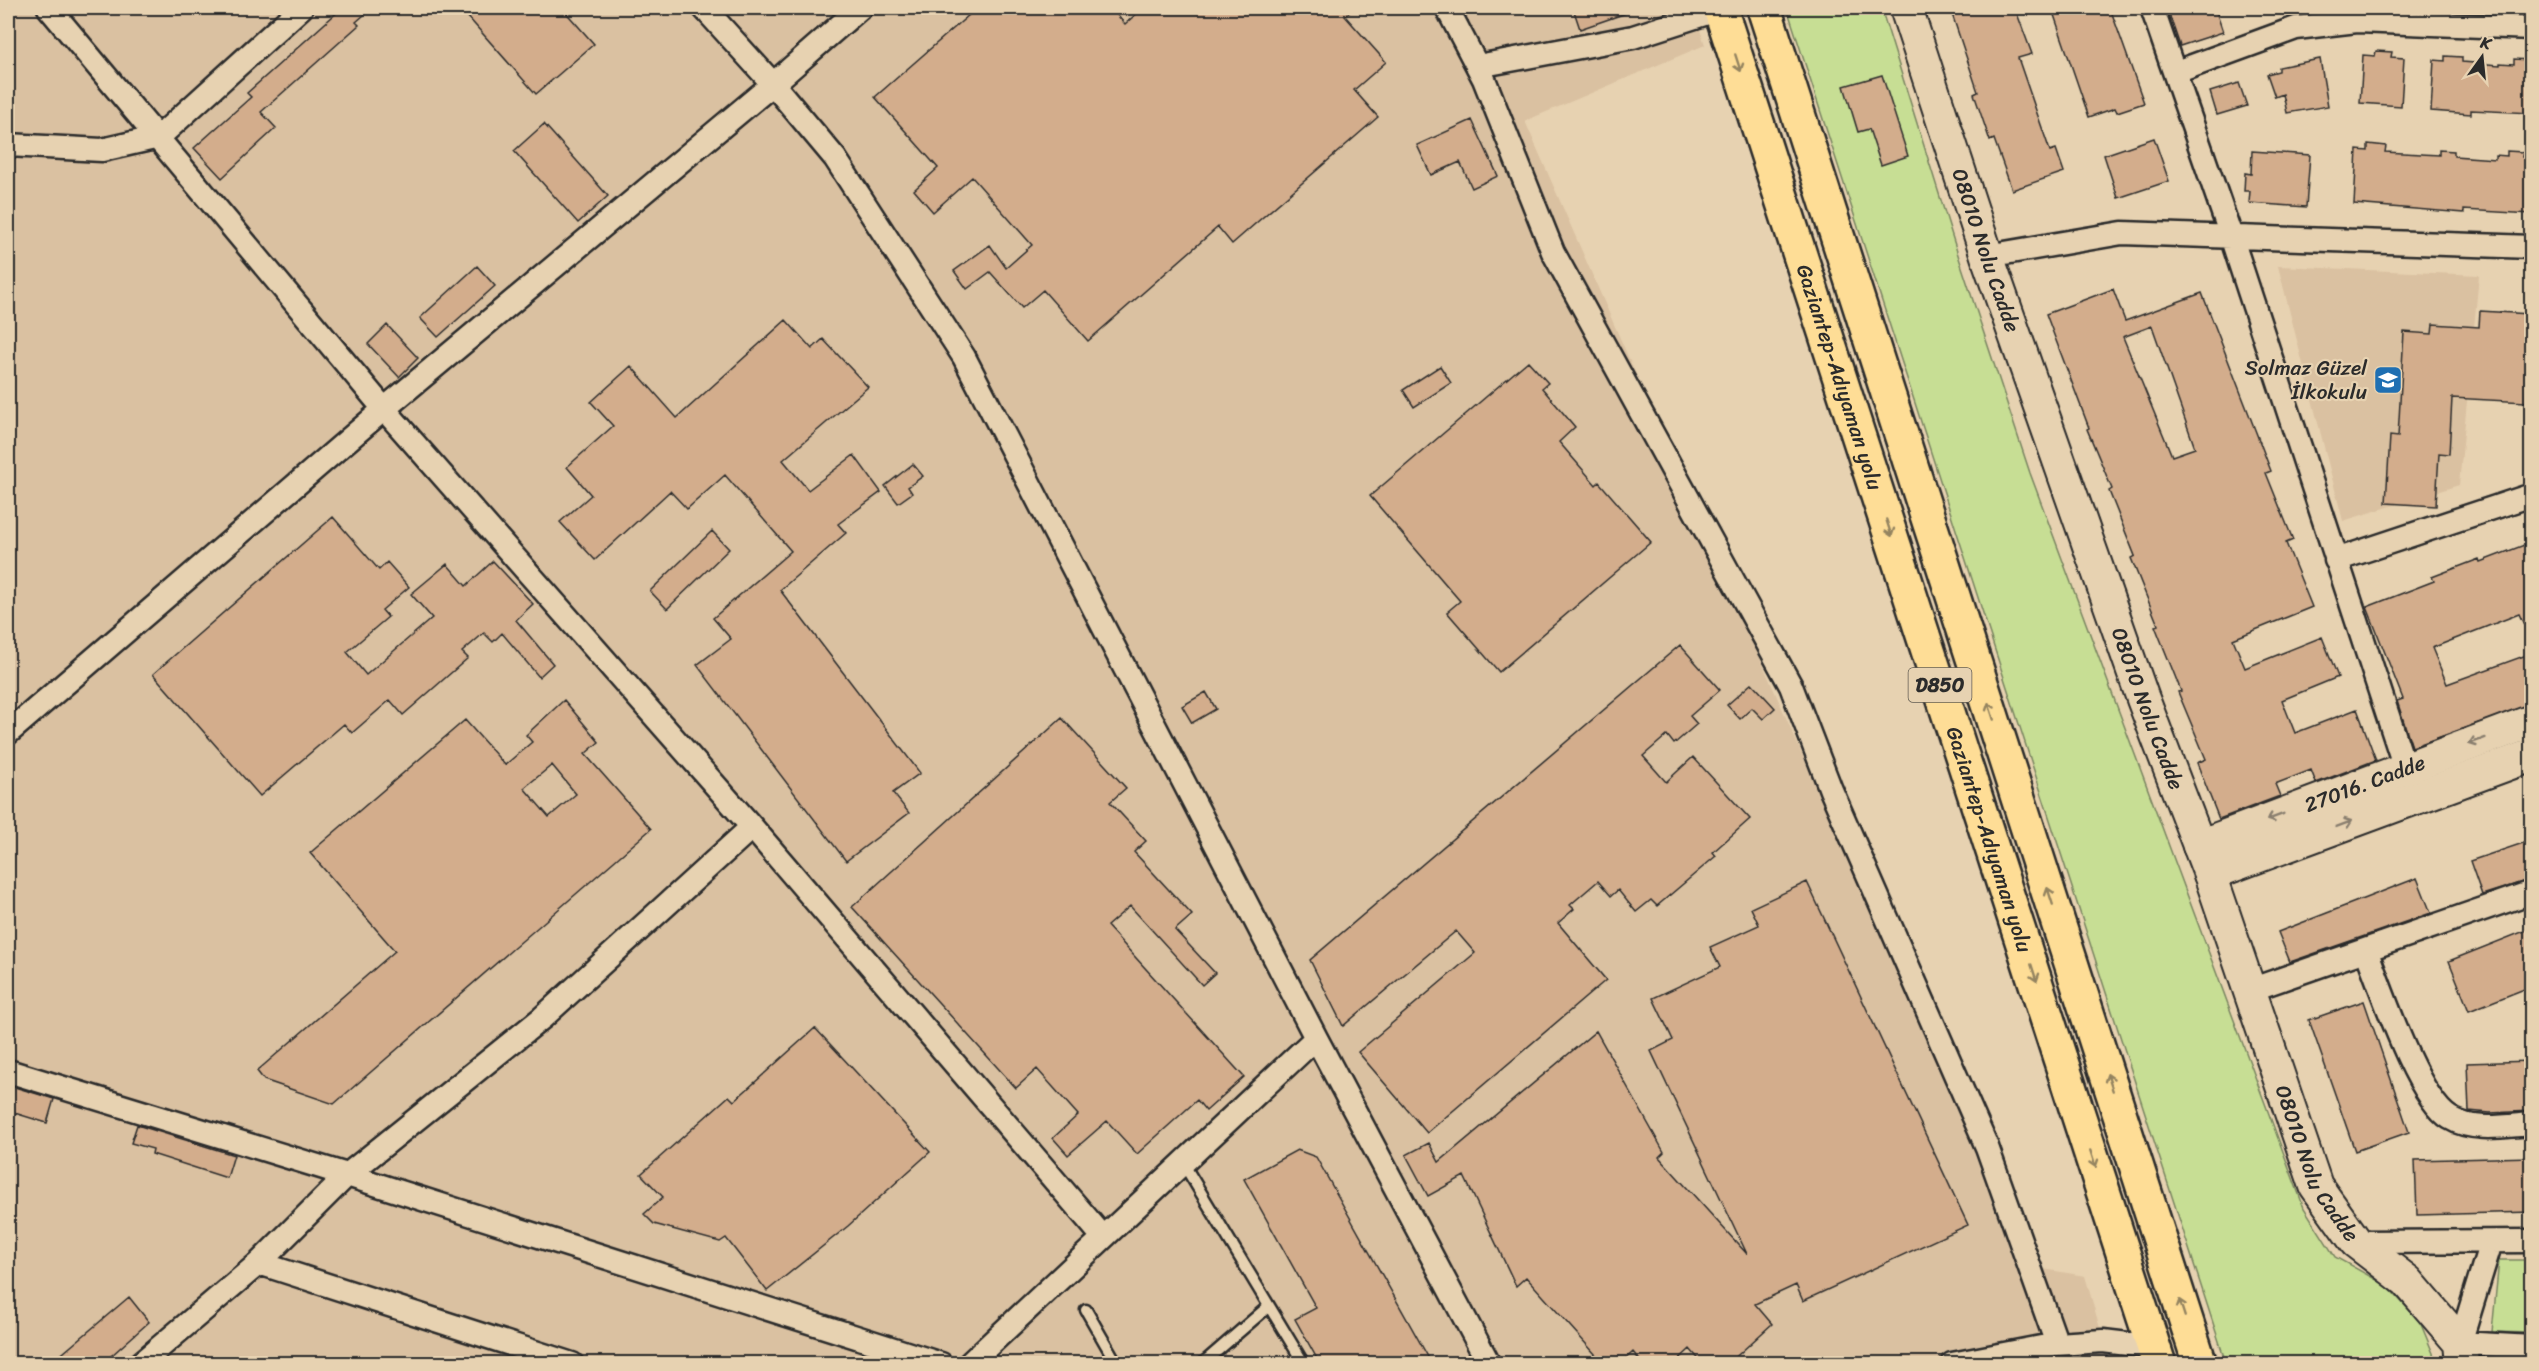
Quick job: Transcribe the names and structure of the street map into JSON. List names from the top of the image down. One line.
{"streets":{"highway":["Gaziantep-Adıyaman yolu","D850"],"street":["08010 Nolu Cadde","27016. Cadde"]},"crossings":[["08010 Nolu Cadde","27016. Cadde"]],"places":{"school or university":["Solmaz Güzel İlkokulu"]},"north":"top"}
